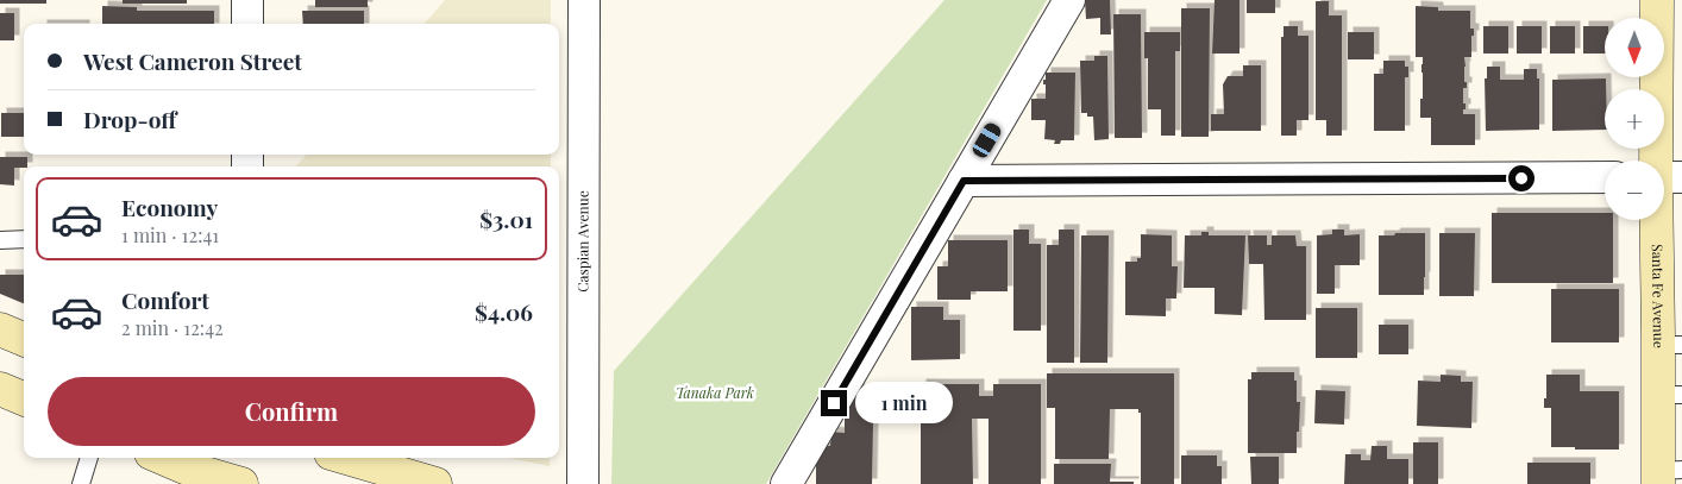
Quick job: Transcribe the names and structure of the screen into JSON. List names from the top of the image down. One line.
{"streets":{"main road":["Santa Fe Avenue"],"street":["Caspian Avenue"]},"parks":["Tanaka Park"],"north":"bottom","page":{"map_buttons":["+","−"],"banner":["West Cameron Street","Drop-off"],"list":[{"name":"Economy","note":"1 min · 12:41","value":"$3.01"},{"name":"Comfort","note":"2 min · 12:42","value":"$4.06"}],"buttons":"Confirm","bubble":"1 min"}}
